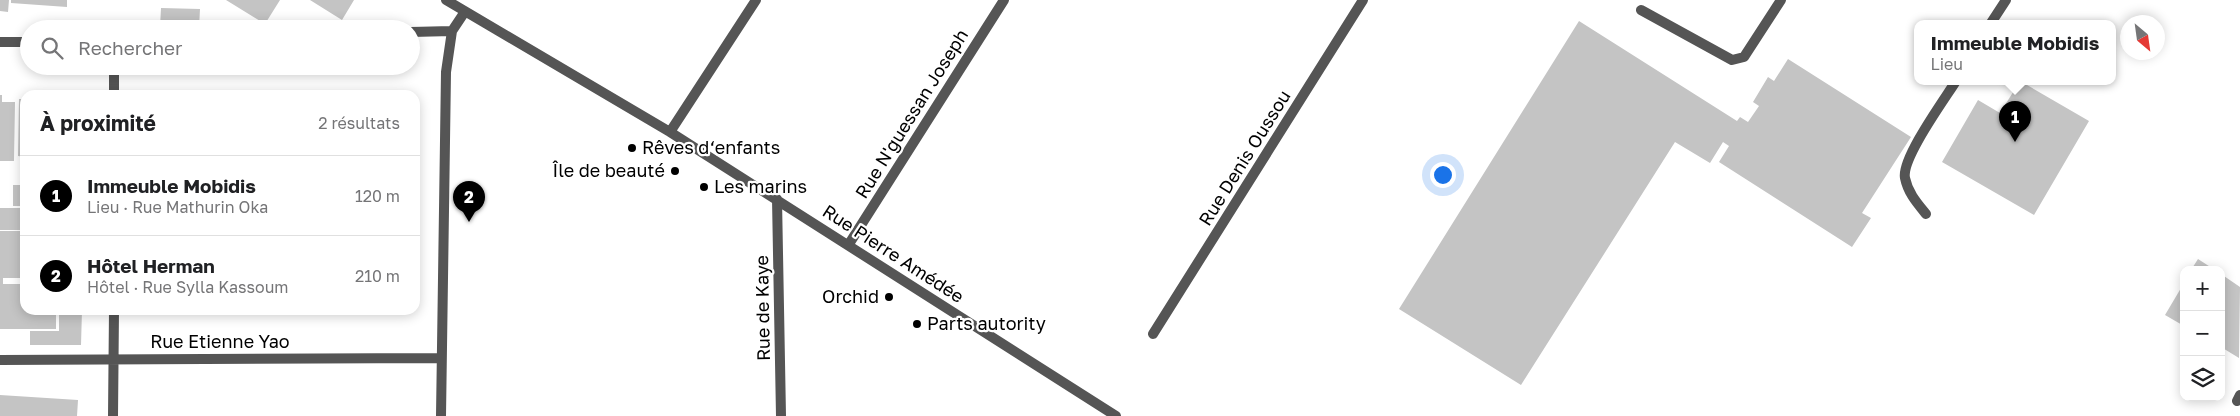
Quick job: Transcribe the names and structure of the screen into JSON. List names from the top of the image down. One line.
{"streets":{"street":["Rue N'guessan Joseph","Rue Denis Oussou","Rue Pierre Amédée","Rue de Kaye","Rue Etienne Yao"]},"crossings":[["Rue N'guessan Joseph","Rue Pierre Amédée"],["Rue Pierre Amédée","Rue de Kaye"]],"places":["Rêves d‘enfants","Île de beauté","Les marins","Orchid","Parts autority"],"north":"bottom right","page":{"popup":["Immeuble Mobidis","Lieu"],"search":"Rechercher","heading":["À proximité","2 résultats"],"pins":["1","2"],"list":[{"mark":"1","name":"Immeuble Mobidis","note":"Lieu · Rue Mathurin Oka","value":"120 m"},{"mark":"2","name":"Hôtel Herman","note":"Hôtel · Rue Sylla Kassoum","value":"210 m"}],"map_buttons":["+","−"]}}
